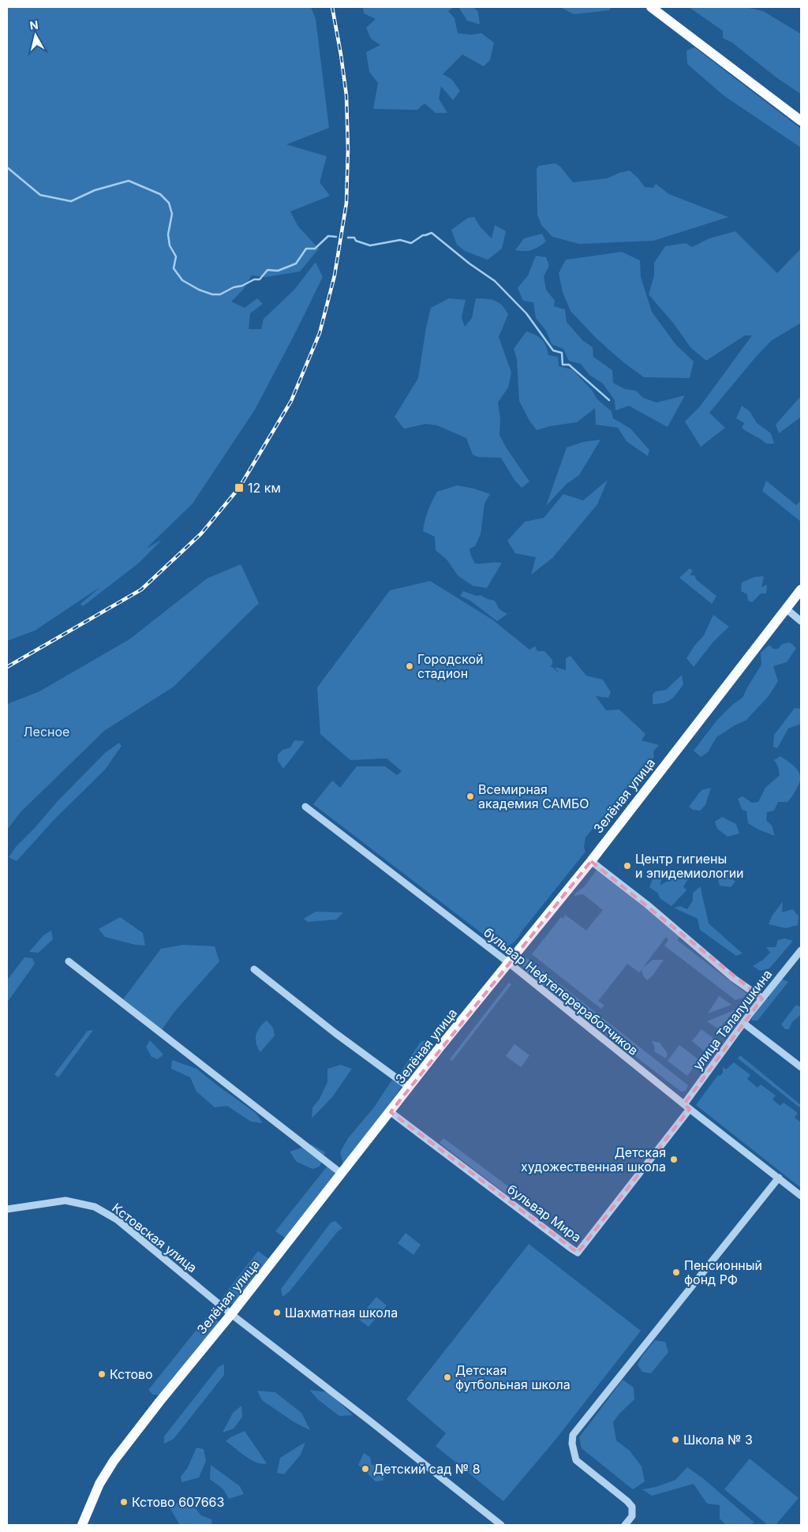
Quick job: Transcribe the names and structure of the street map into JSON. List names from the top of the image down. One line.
{"streets":{"main road":["Зелёная улица"],"street":["бульвар Нефтепереработчиков","улица Талалушкина","бульвар Мира","Кстовская улица"]},"crossings":[["Зелёная улица","бульвар Нефтепереработчиков"],["Зелёная улица","бульвар Мира"],["Зелёная улица","Кстовская улица"],["бульвар Нефтепереработчиков","улица Талалушкина"],["бульвар Нефтепереработчиков","бульвар Мира"],["улица Талалушкина","бульвар Мира"]],"parks":["Лесное"],"places":{"transit":["12 км"],"other":["Городской стадион","Всемирная академия САМБО","Центр гигиены и эпидемиологии","Детская художественная школа","Пенсионный фонд РФ","Шахматная школа","Кстово","Детская футбольная школа","Школа № 3","Детский сад № 8","Кстово 607663"]},"north":"top"}
